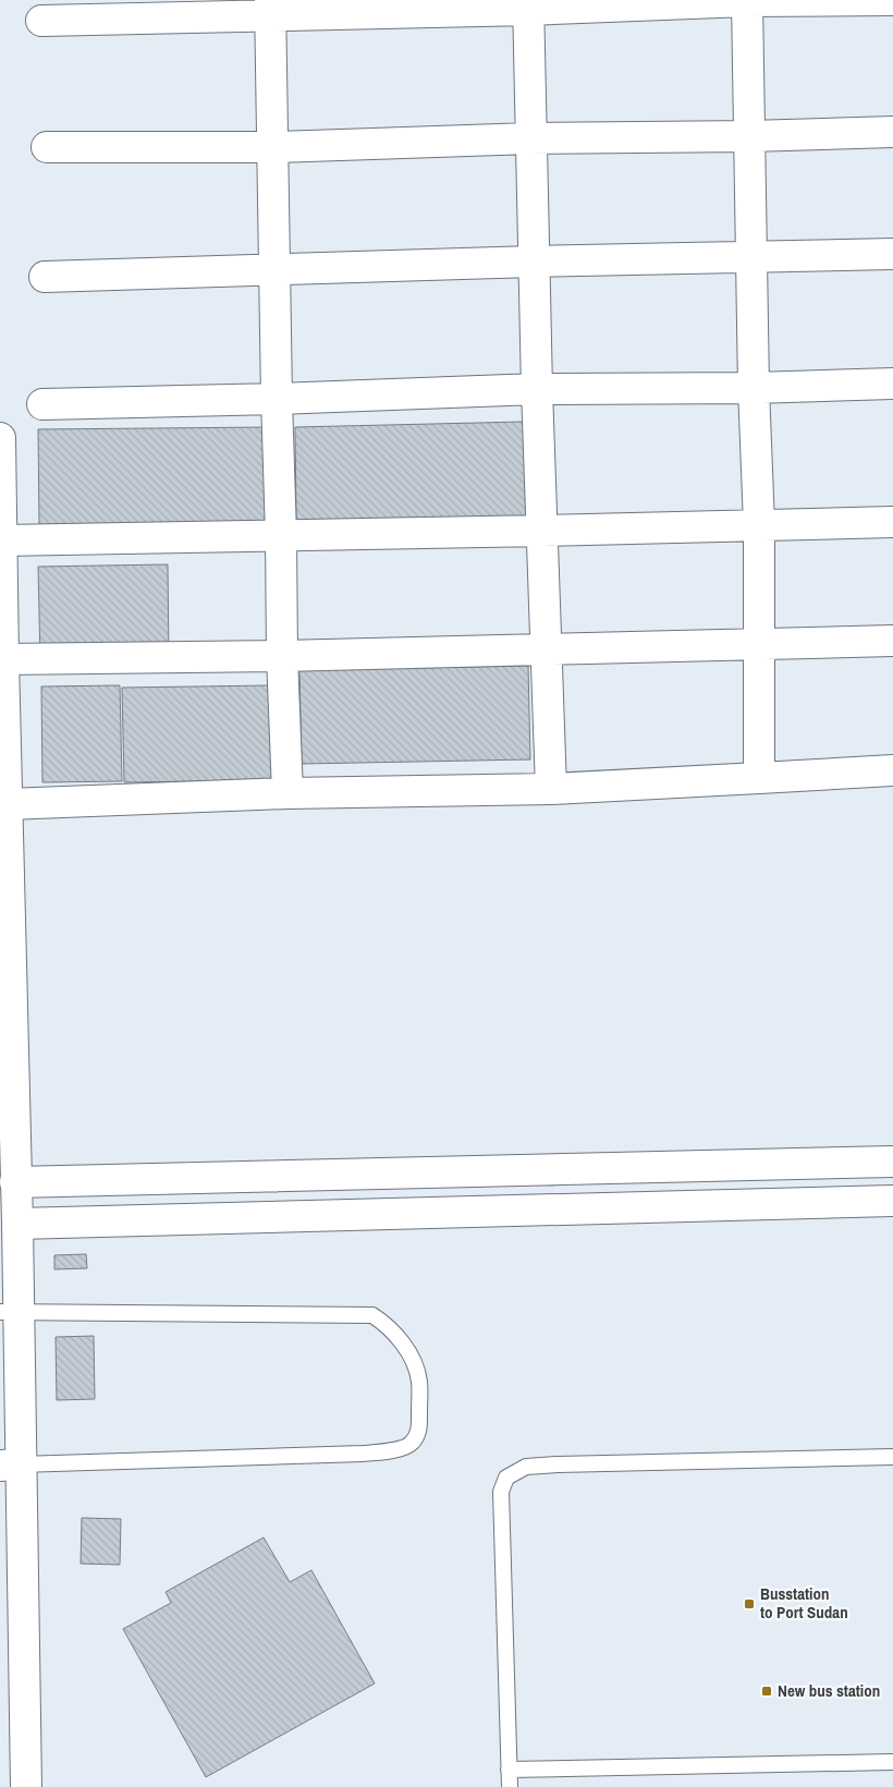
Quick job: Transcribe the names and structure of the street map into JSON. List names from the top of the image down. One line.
{"places":{"transit":["Busstation to Port Sudan","New bus station"]}}
